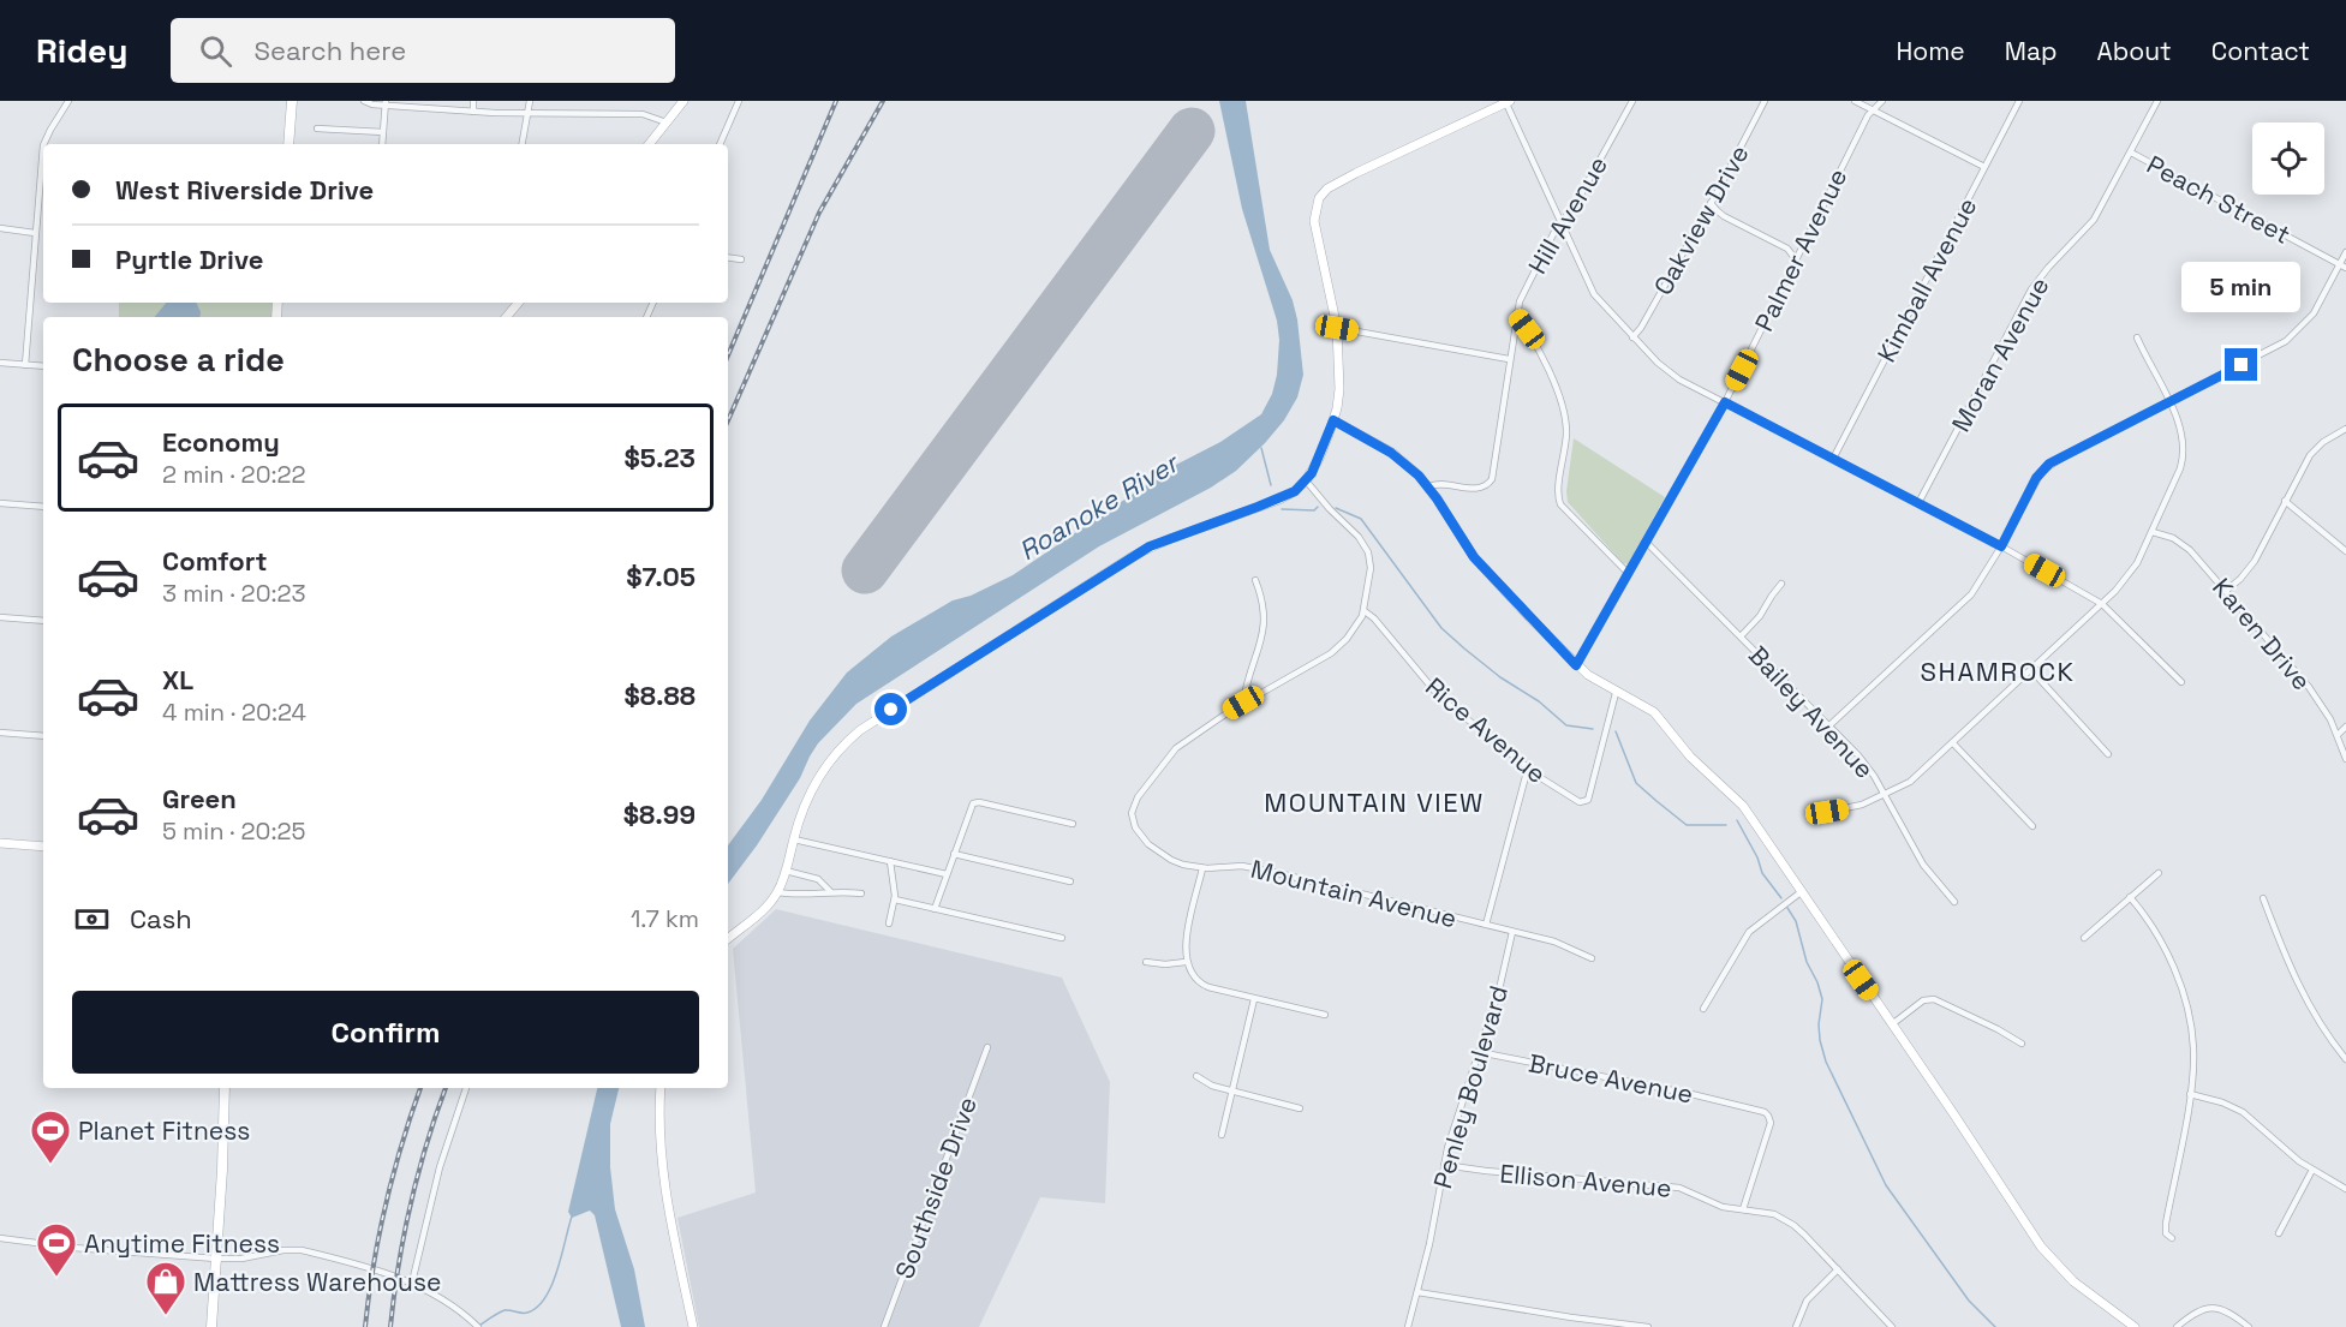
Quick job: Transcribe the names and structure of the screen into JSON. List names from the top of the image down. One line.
{"streets":{"street":["Peach Street","Hill Avenue","Oakview Drive","Palmer Avenue","Kimball Avenue","Moran Avenue","Karen Drive","Bailey Avenue","Rice Avenue","Mountain Avenue","Bruce Avenue","Penley Boulevard","Ellison Avenue","Southside Drive"]},"crossings":[["Peach Street","Moran Avenue"],["Palmer Avenue","Bailey Avenue"],["Rice Avenue","Mountain Avenue"],["Mountain Avenue","Penley Boulevard"],["Bruce Avenue","Penley Boulevard"],["Bruce Avenue","Ellison Avenue"],["Penley Boulevard","Ellison Avenue"]],"districts":["SHAMROCK","MOUNTAIN VIEW"],"water":["Roanoke River"],"places":{"sports":["Planet Fitness","Anytime Fitness"],"shop":["Mattress Warehouse"]},"page":{"header":"Ridey","search":"Search here","nav":["Home","Map","About","Contact"],"banner":["West Riverside Drive","Pyrtle Drive"],"bubble":"5 min","heading":"Choose a ride","list":[{"name":"Economy","note":"2 min · 20:22","value":"$5.23"},{"name":"Comfort","note":"3 min · 20:23","value":"$7.05"},{"name":"XL","note":"4 min · 20:24","value":"$8.88"},{"name":"Green","note":"5 min · 20:25","value":"$8.99"}],"pay":["Cash","1.7 km"],"buttons":"Confirm"}}
